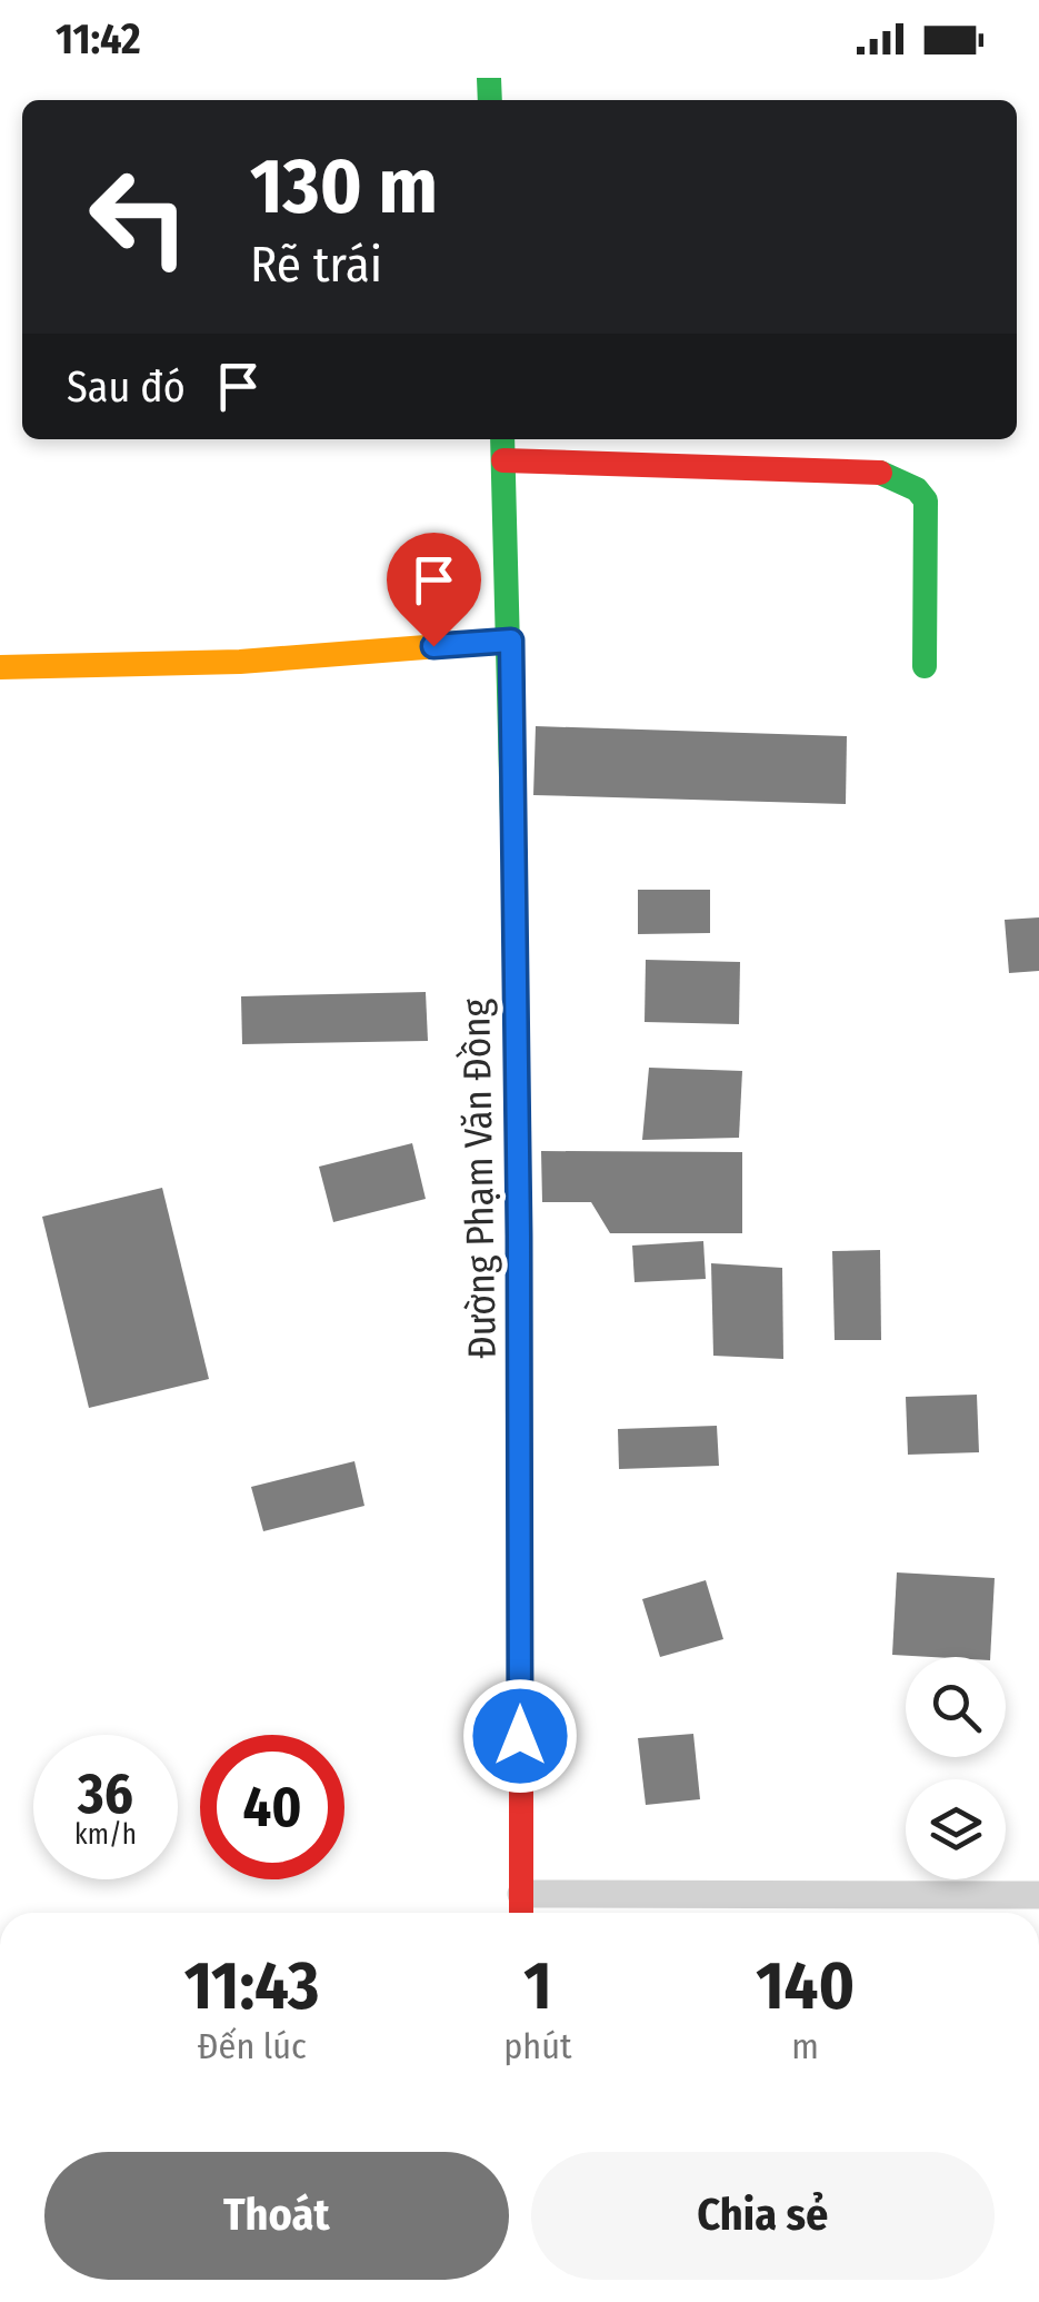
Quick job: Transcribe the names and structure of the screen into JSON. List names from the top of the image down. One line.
{"streets":{"street":["Đường Phạm Văn Đồng"]},"page":{"status":"11:42","turn":["130 m","Rẽ trái"],"then":"Sau đó","speed":"36 km/h","limit":"40","eta":["11:43","Đến lúc","1","phút","140","m"],"buttons":["Thoát","Chia sẻ"]}}
